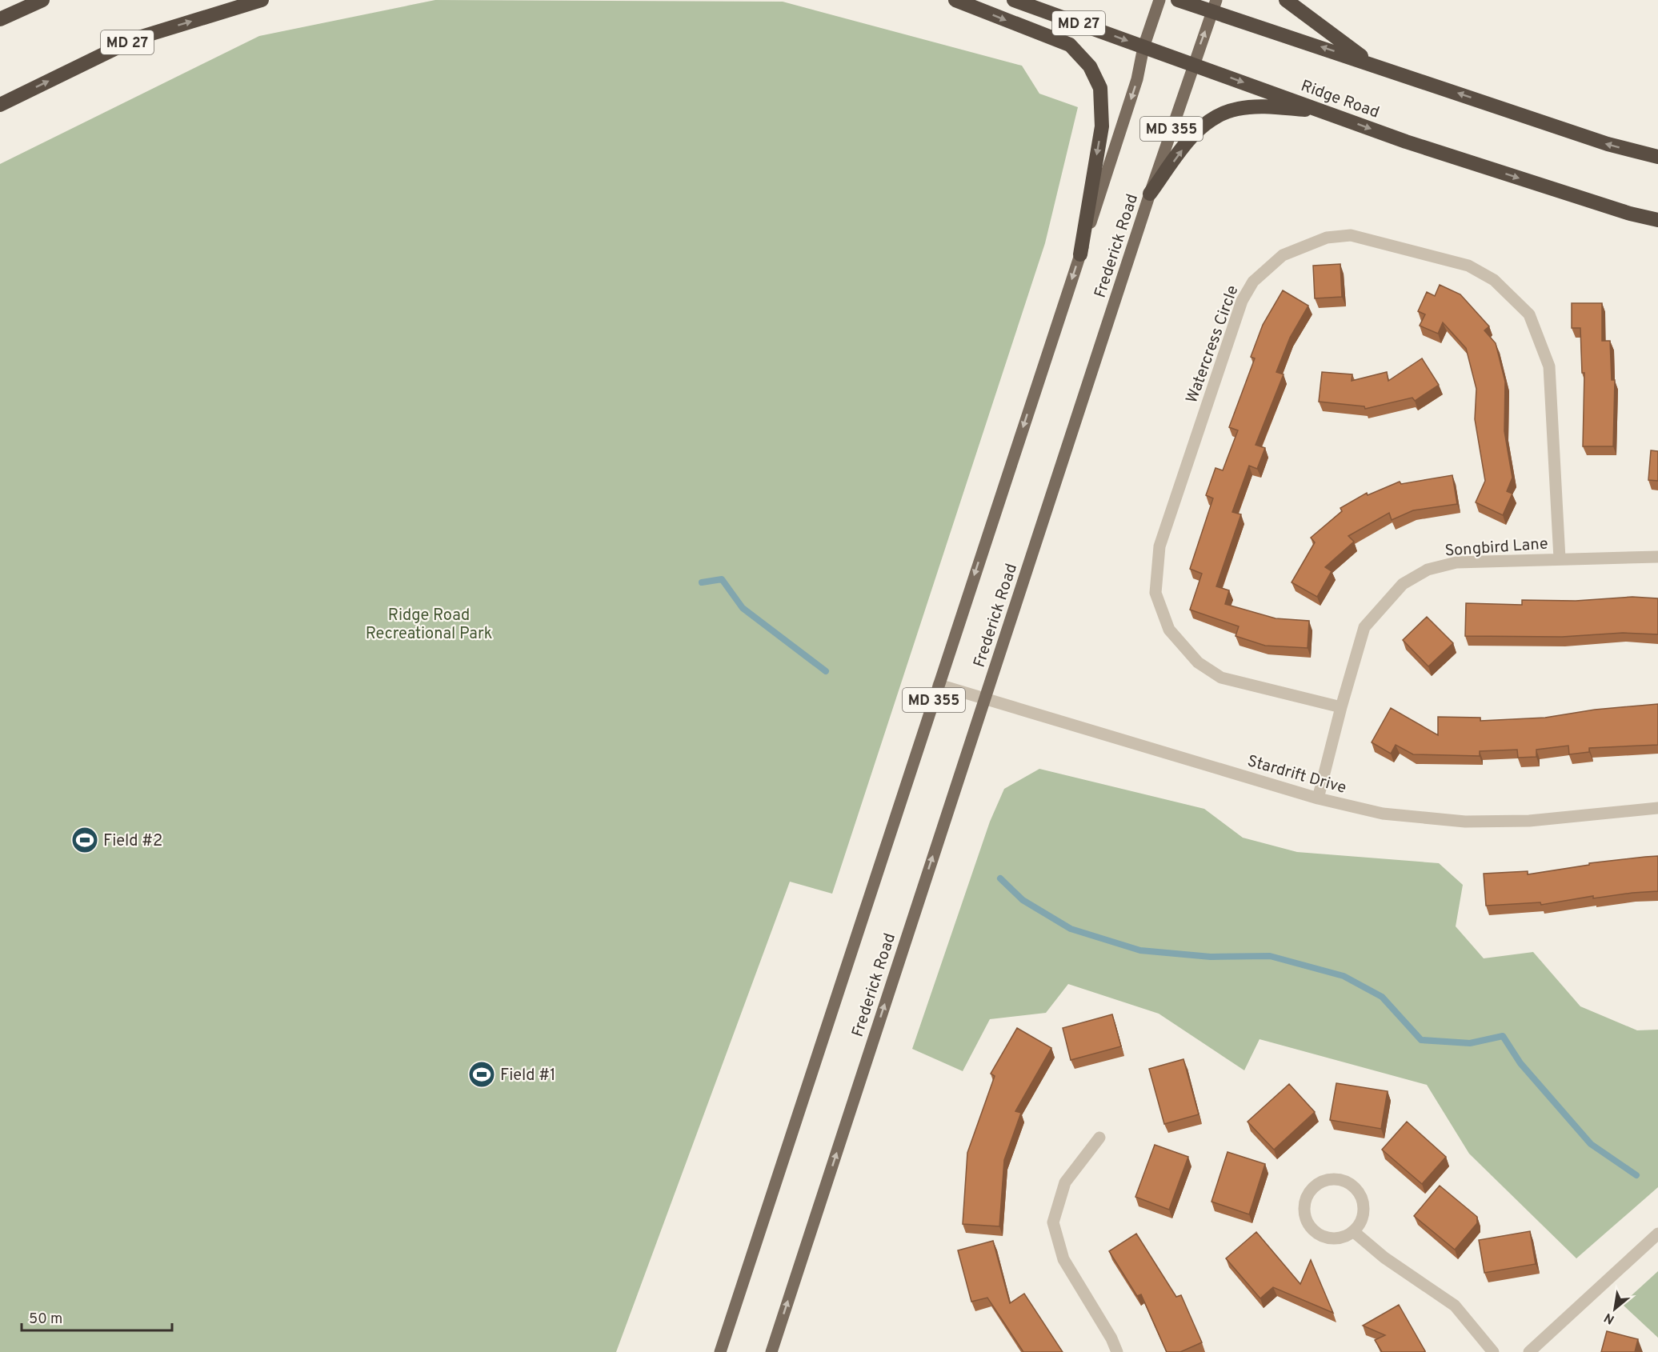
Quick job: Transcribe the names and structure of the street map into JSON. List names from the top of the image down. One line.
{"streets":{"highway":["MD 27","Ridge Road"],"main road":["MD 355","Frederick Road"],"street":["Watercress Circle","Songbird Lane","Stardrift Drive"]},"crossings":[["Ridge Road","Frederick Road"],["Frederick Road","Stardrift Drive"],["Watercress Circle","Songbird Lane"],["Songbird Lane","Stardrift Drive"]],"parks":["Ridge Road Recreational Park"],"places":{"sports":["Field #2","Field #1"]},"scale_bar":"50 m","north":"bottom left"}
